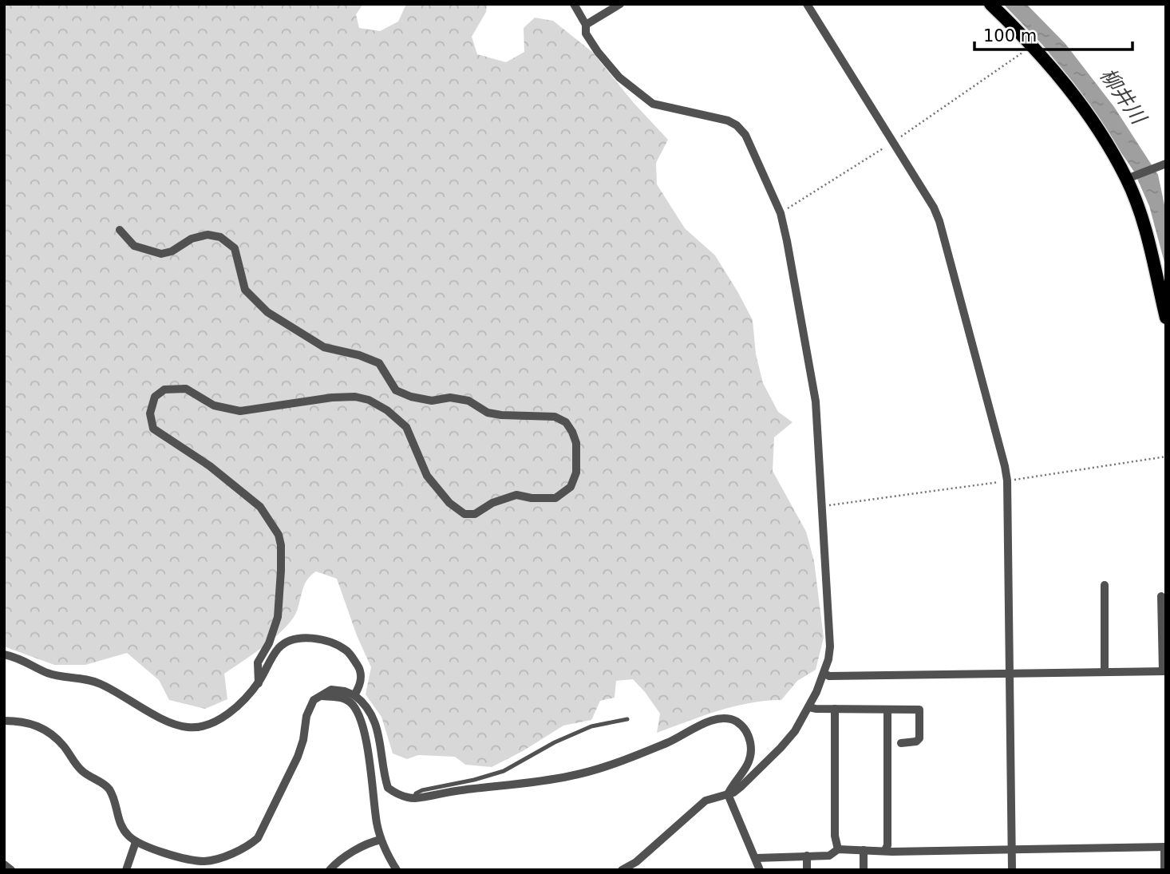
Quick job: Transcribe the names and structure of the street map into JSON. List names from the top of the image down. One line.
{"water":["柳井川"],"scale_bar":"100 m"}
